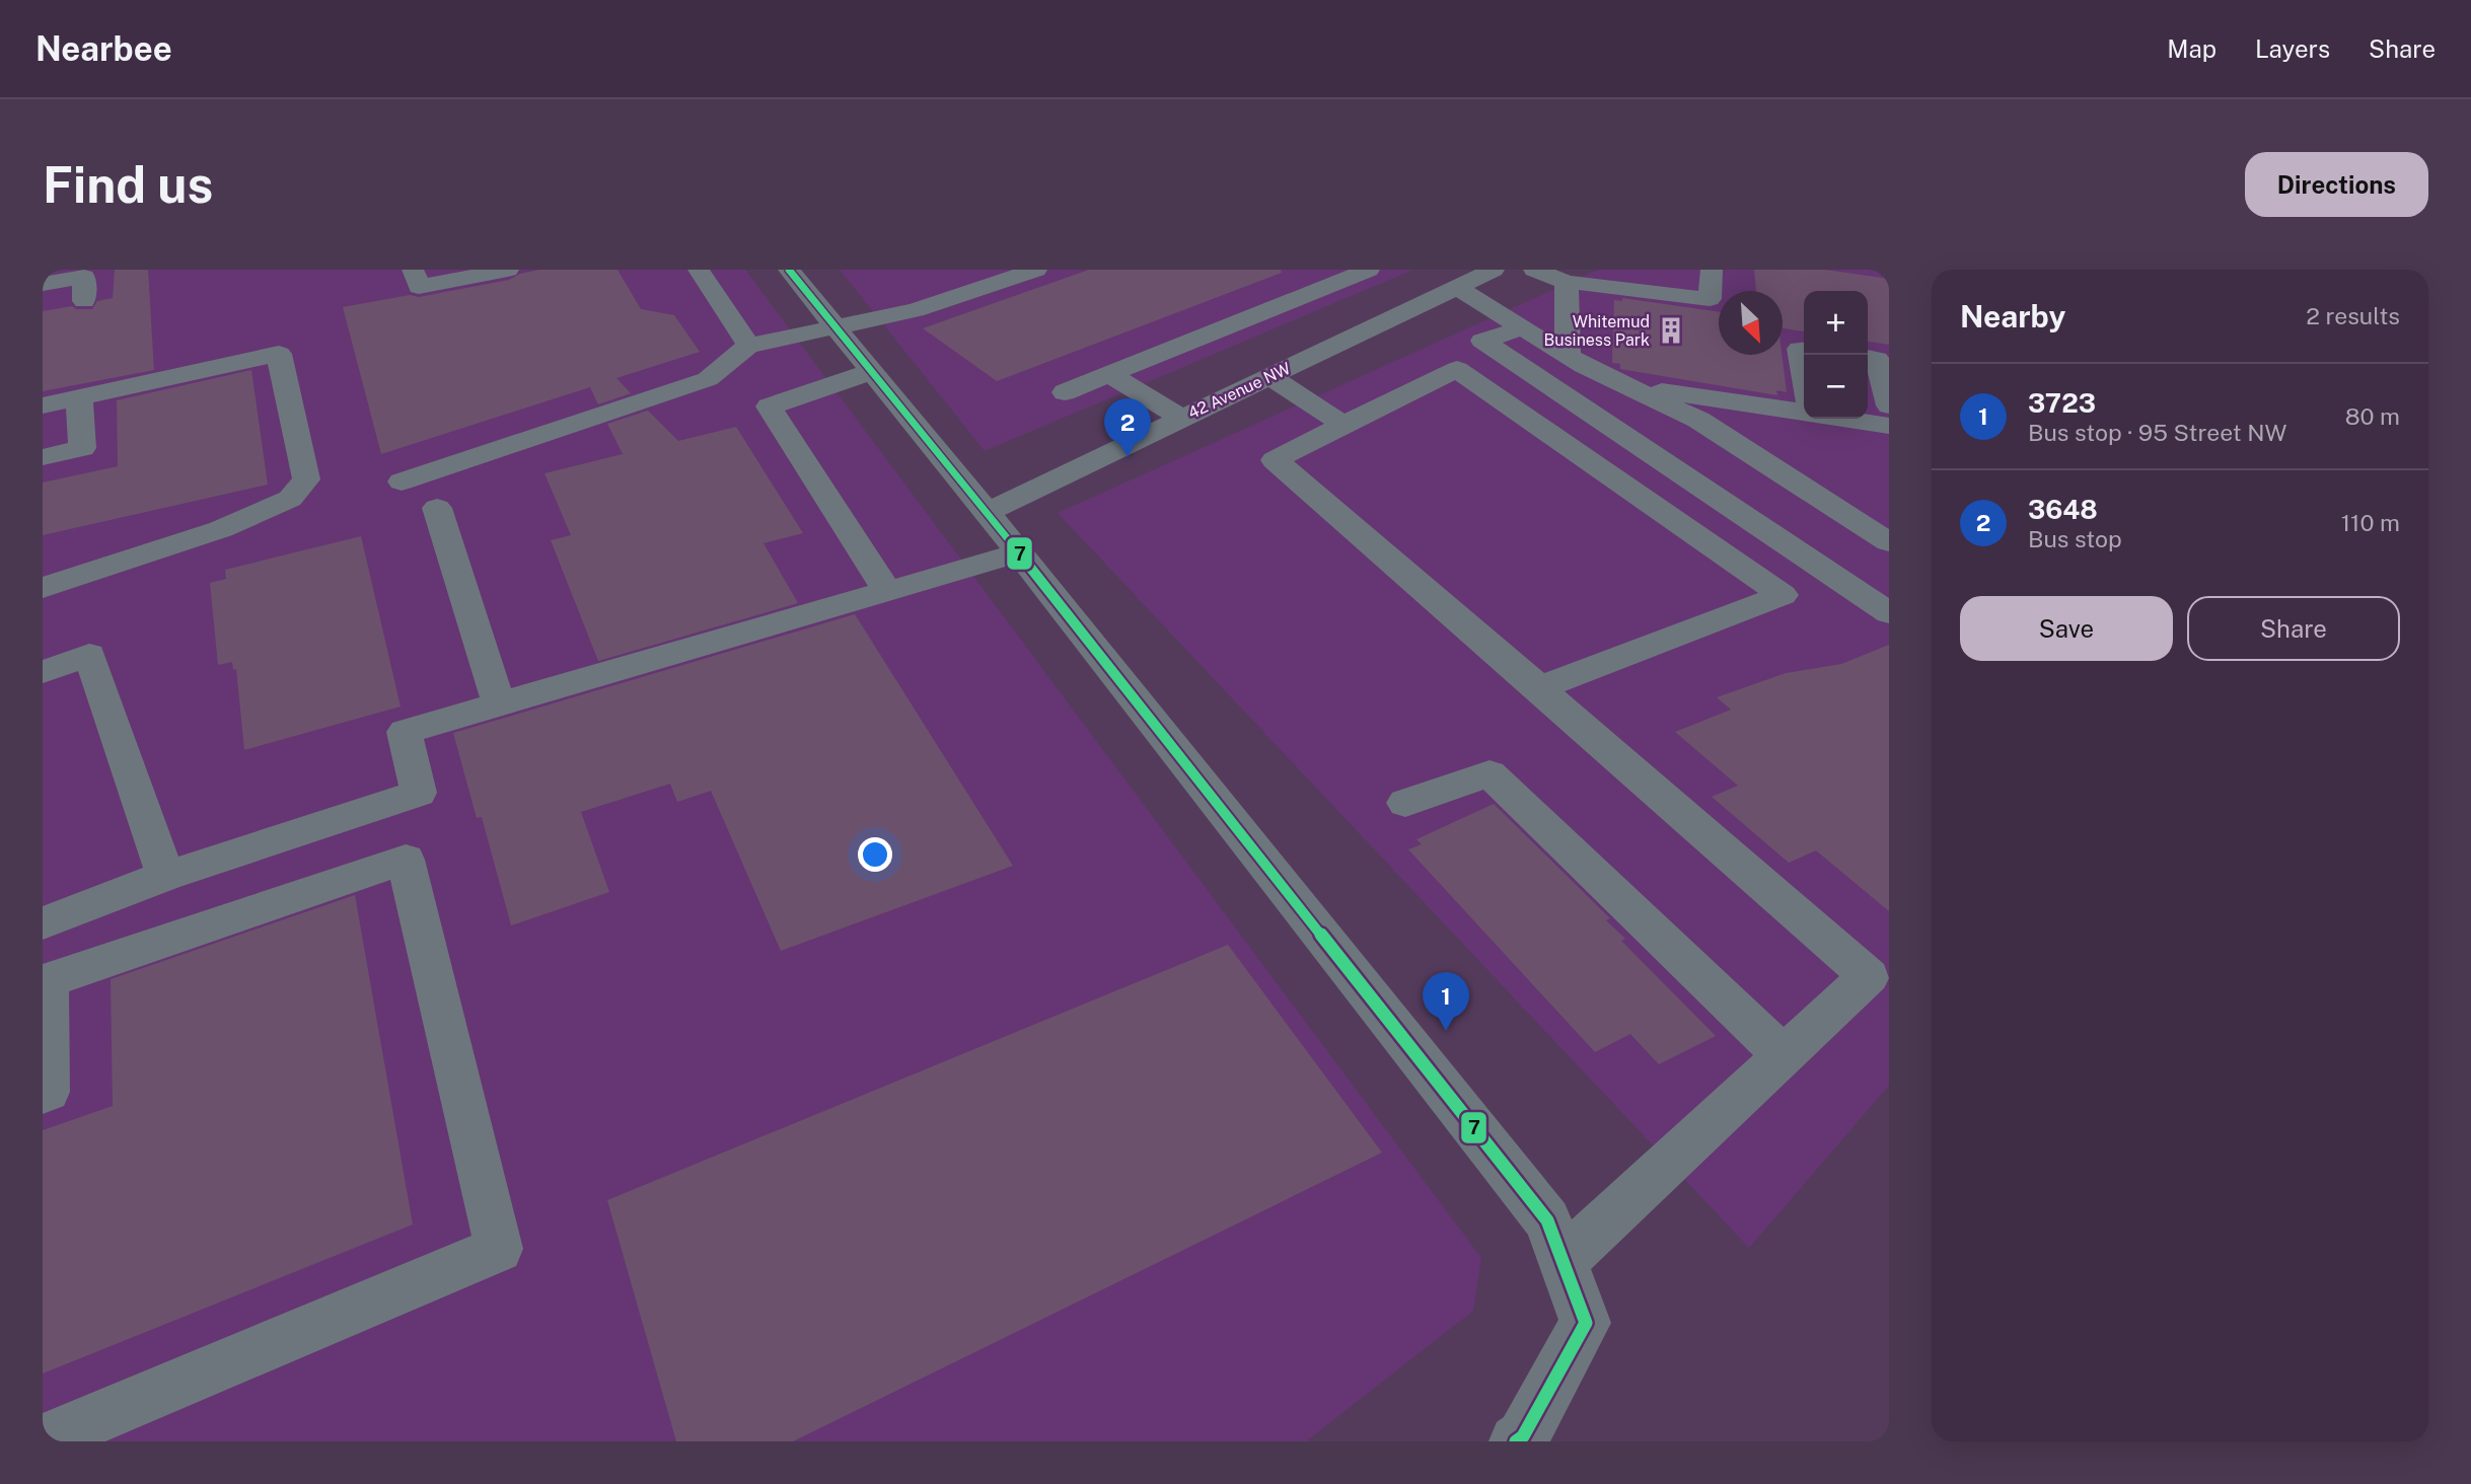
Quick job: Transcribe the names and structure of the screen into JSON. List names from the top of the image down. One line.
{"streets":{"street":["42 Avenue NW"]},"places":{"building":["Whitemud Business Park"]},"lines":["transit line 7"],"north":"bottom right","page":{"header":"Nearbee","nav":["Map","Layers","Share"],"buttons":["Directions",["Save","Share"]],"title":"Find us","heading":["Nearby","2 results"],"map_buttons":["+","−"],"list":[{"mark":"1","name":"3723","note":"Bus stop · 95 Street NW","value":"80 m"},{"mark":"2","name":"3648","note":"Bus stop","value":"110 m"}],"pins":["2","1"]}}
